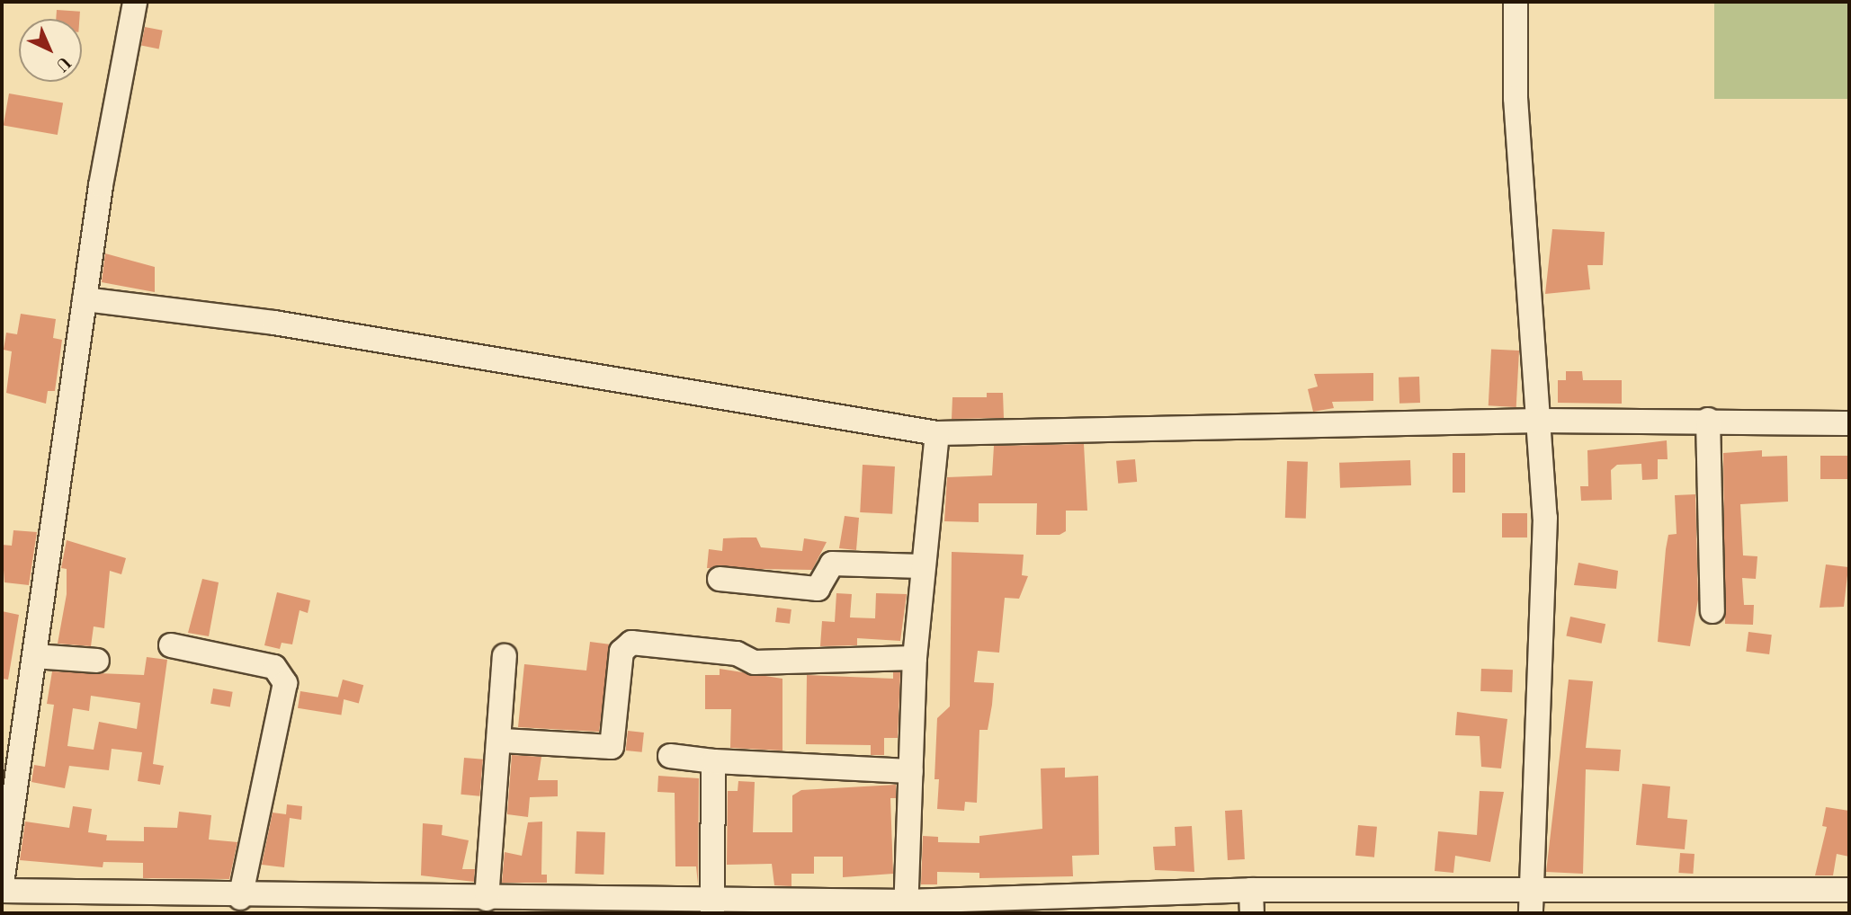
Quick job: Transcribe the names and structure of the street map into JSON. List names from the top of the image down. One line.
{"north":"bottom right"}
